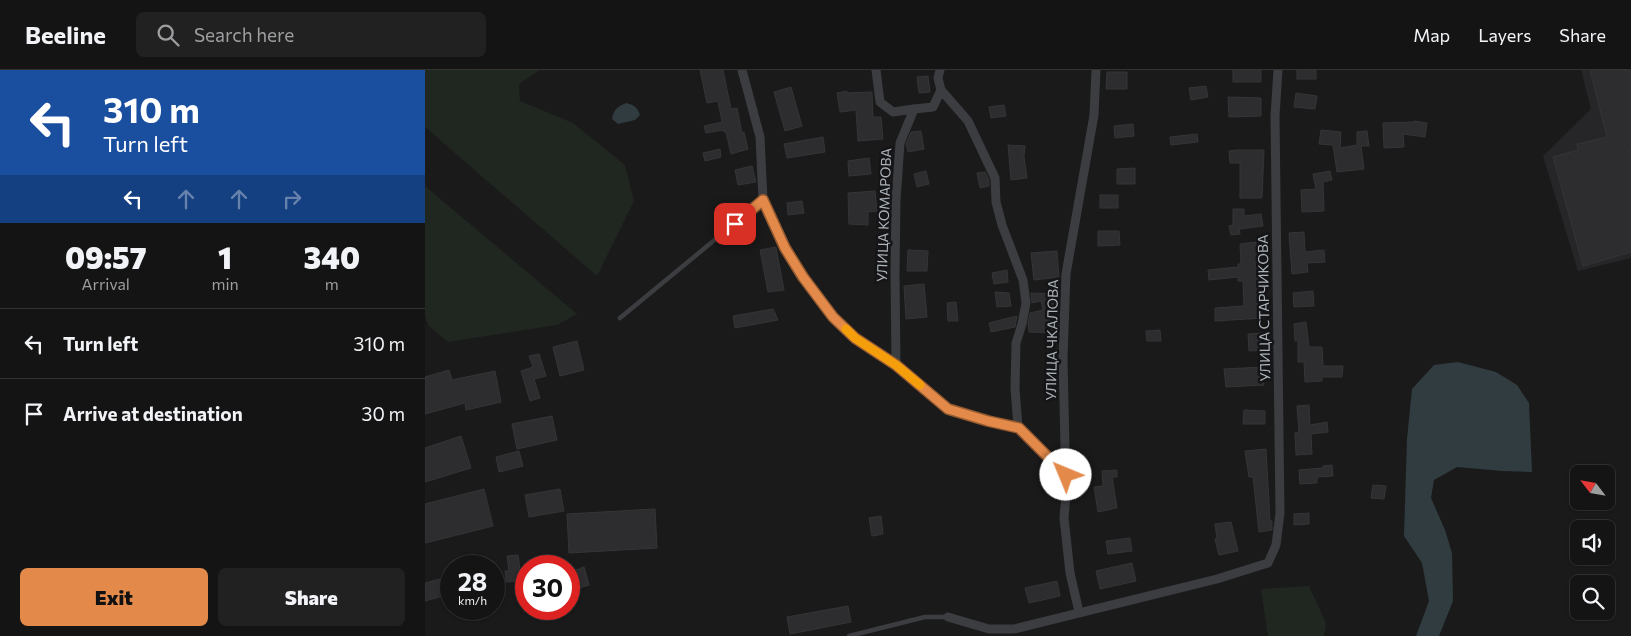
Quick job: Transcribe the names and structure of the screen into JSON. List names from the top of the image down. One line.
{"streets":{"street":["УЛИЦА КОМАРОВА","УЛИЦА СТАРЧИКОВА","УЛИЦА ЧКАЛОВА"]},"crossings":[["УЛИЦА СТАРЧИКОВА","УЛИЦА ЧКАЛОВА"]],"north":"top left","page":{"header":"Beeline","search":"Search here","nav":["Map","Layers","Share"],"turn":["310 m","Turn left"],"eta":["09:57","Arrival","1","min","340","m"],"list":[{"name":"Turn left","value":"310 m"},{"name":"Arrive at destination","value":"30 m"}],"speed":"28 km/h","limit":"30","buttons":["Exit","Share"]}}
